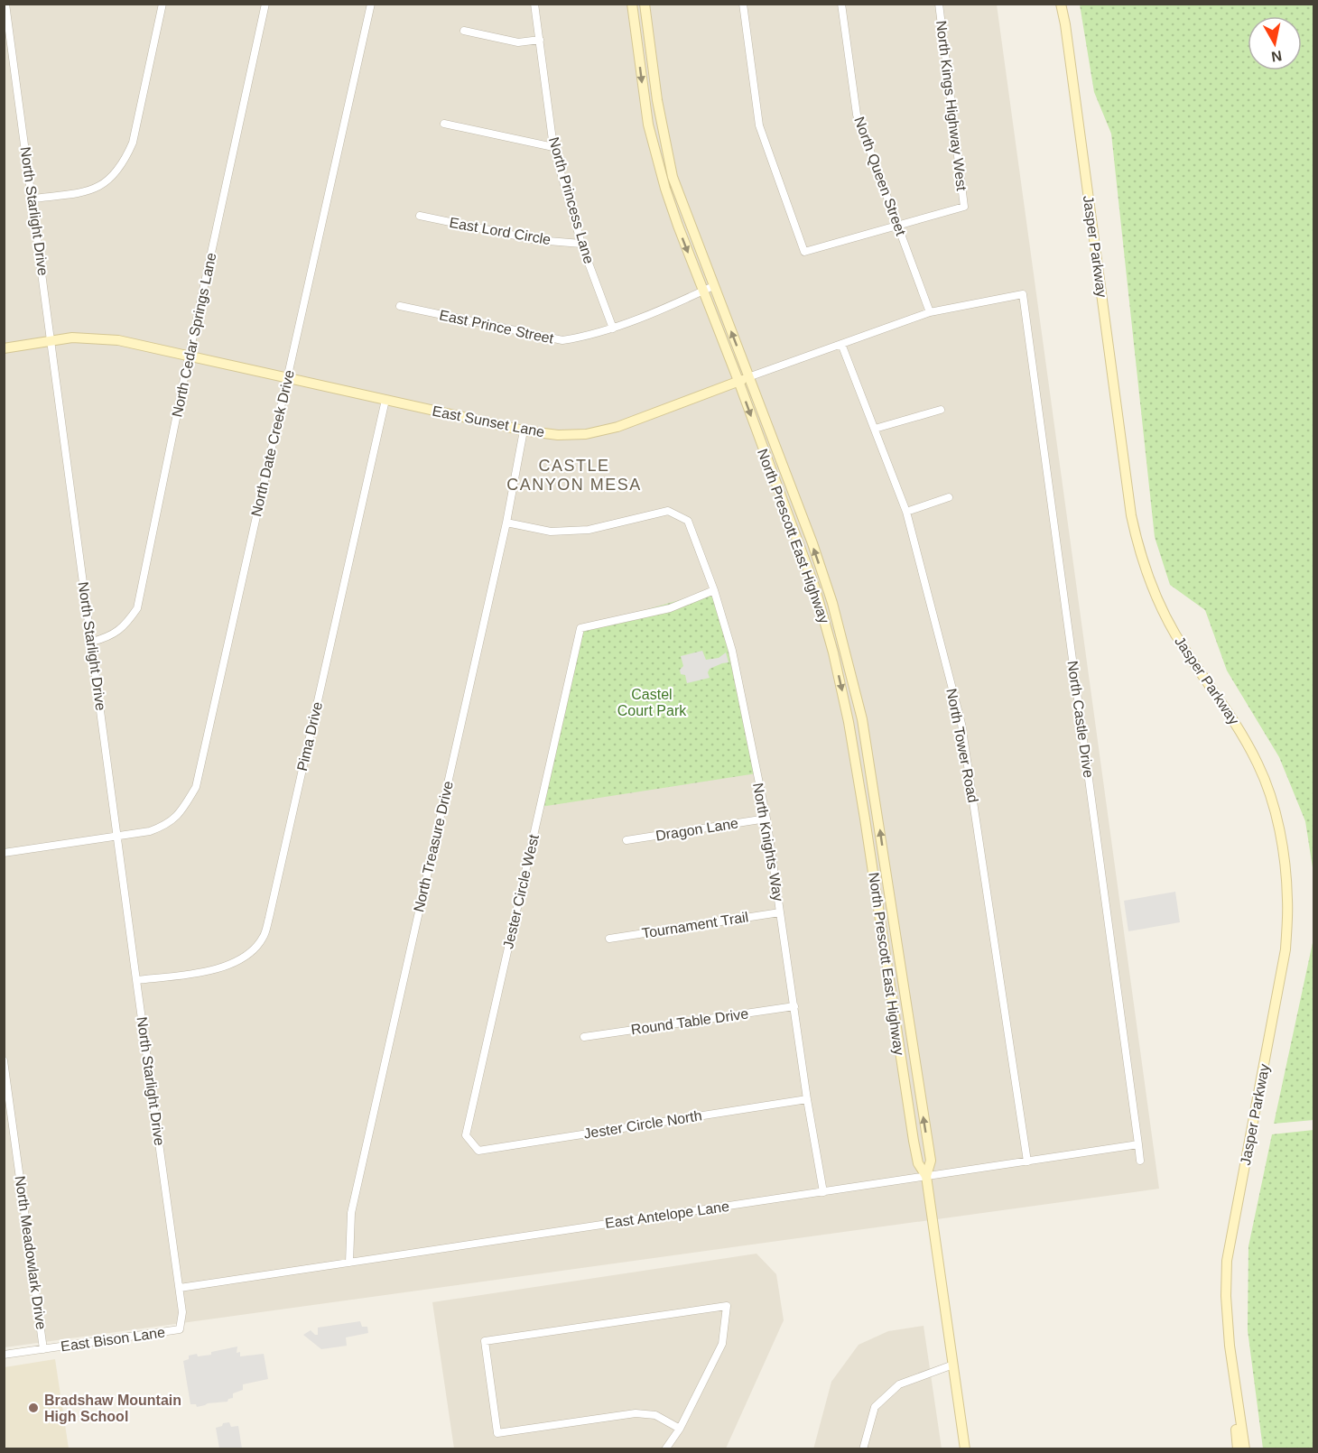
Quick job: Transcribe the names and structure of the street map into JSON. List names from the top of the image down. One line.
{"streets":{"street":["North Kings Highway West","North Queen Street","North Princess Lane","North Starlight Drive","East Lord Circle","Jasper Parkway","East Prince Street","North Cedar Springs Lane","East Sunset Lane","North Date Creek Drive","North Prescott East Highway","North Castle Drive","Pima Drive","North Tower Road","Dragon Lane","North Knights Way","North Treasure Drive","Jester Circle West","Tournament Trail","Round Table Drive","Jester Circle North","East Antelope Lane","North Meadowlark Drive","East Bison Lane"]},"crossings":[["North Kings Highway West","North Queen Street"],["North Queen Street","East Sunset Lane"],["North Princess Lane","East Lord Circle"],["North Princess Lane","East Prince Street"],["North Starlight Drive","North Cedar Springs Lane"],["North Starlight Drive","East Sunset Lane"],["North Starlight Drive","North Date Creek Drive"],["North Starlight Drive","Pima Drive"],["North Starlight Drive","East Antelope Lane"],["North Starlight Drive","East Bison Lane"],["East Prince Street","North Prescott East Highway"],["North Cedar Springs Lane","East Sunset Lane"],["East Sunset Lane","North Date Creek Drive"],["East Sunset Lane","North Prescott East Highway"],["East Sunset Lane","North Castle Drive"],["East Sunset Lane","Pima Drive"],["East Sunset Lane","North Tower Road"],["East Sunset Lane","North Treasure Drive"],["North Prescott East Highway","East Antelope Lane"],["North Castle Drive","East Antelope Lane"],["North Tower Road","East Antelope Lane"],["Dragon Lane","North Knights Way"],["North Knights Way","North Treasure Drive"],["North Knights Way","Jester Circle West"],["North Knights Way","Tournament Trail"],["North Knights Way","Round Table Drive"],["North Knights Way","Jester Circle North"],["North Knights Way","East Antelope Lane"],["North Treasure Drive","East Antelope Lane"],["Jester Circle West","Jester Circle North"],["East Antelope Lane","East Bison Lane"],["North Meadowlark Drive","East Bison Lane"]],"districts":["CASTLE CANYON MESA"],"parks":["Castel Court Park"],"places":["Bradshaw Mountain High School"],"north":"bottom"}
